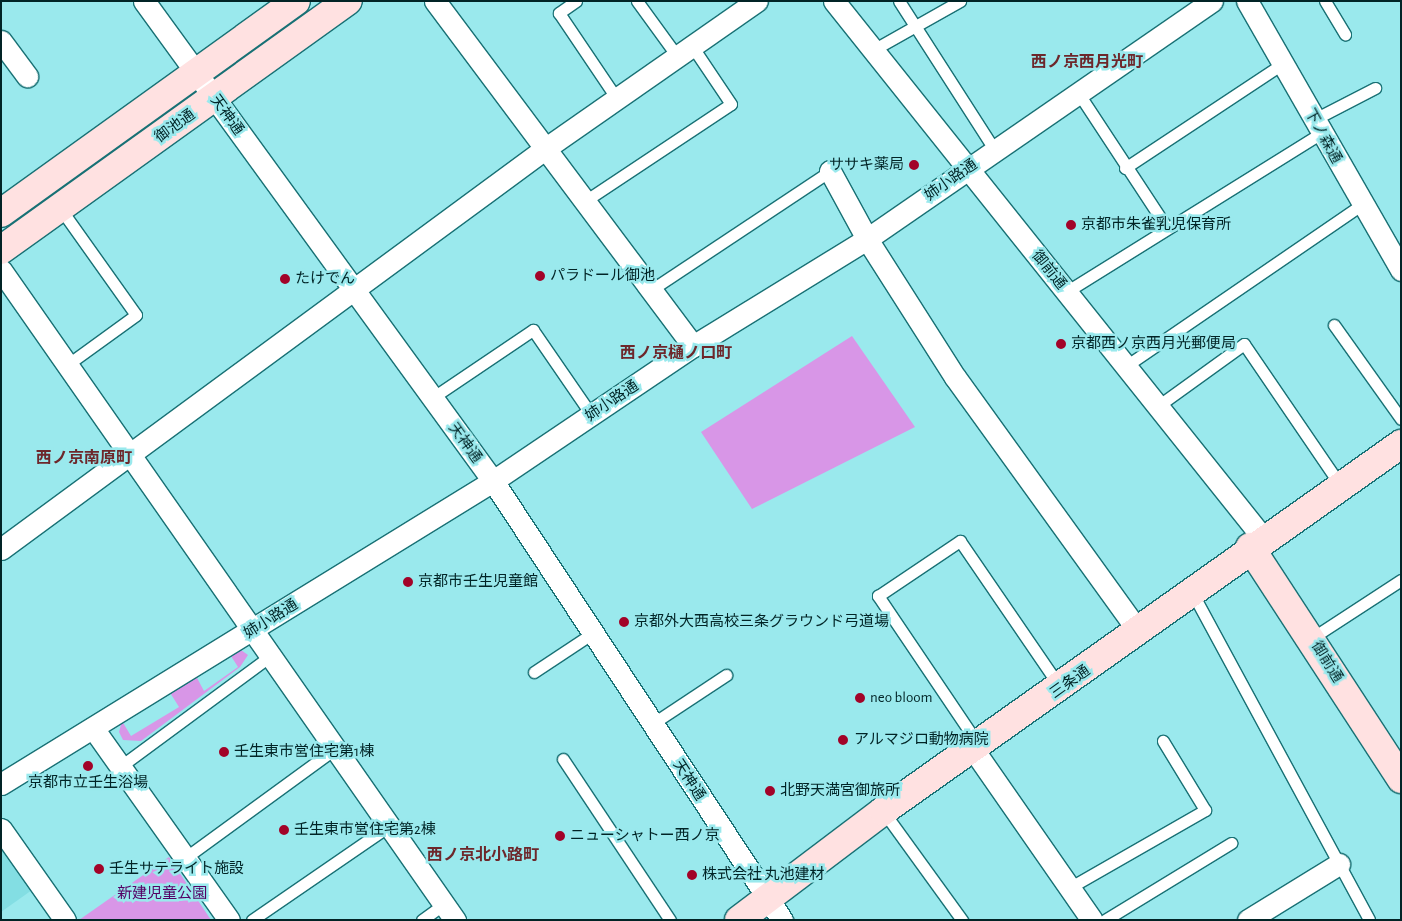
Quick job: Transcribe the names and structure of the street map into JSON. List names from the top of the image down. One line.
{"streets":{"street":["天神通","御池通","下ノ森通","姉小路通","御前通","三条通"]},"crossings":[["天神通","御池通"],["天神通","姉小路通"],["天神通","三条通"],["姉小路通","御前通"],["御前通","三条通"]],"districts":["西ノ京西月光町","西ノ京樋ノ口町","西ノ京南原町","西ノ京北小路町"],"parks":["新建児童公園"],"places":["ササキ薬局","京都市朱雀乳児保育所","パラドール御池","たけでん","京都西ノ京西月光郵便局","京都市壬生児童館","京都外大西高校三条グラウンド弓道場","neo bloom","アルマジロ動物病院","壬生東市営住宅第1棟","京都市立壬生浴場","北野天満宮御旅所","壬生東市営住宅第2棟","ニューシャトー西ノ京","壬生サテライト施設","株式会社 丸池建材"]}
